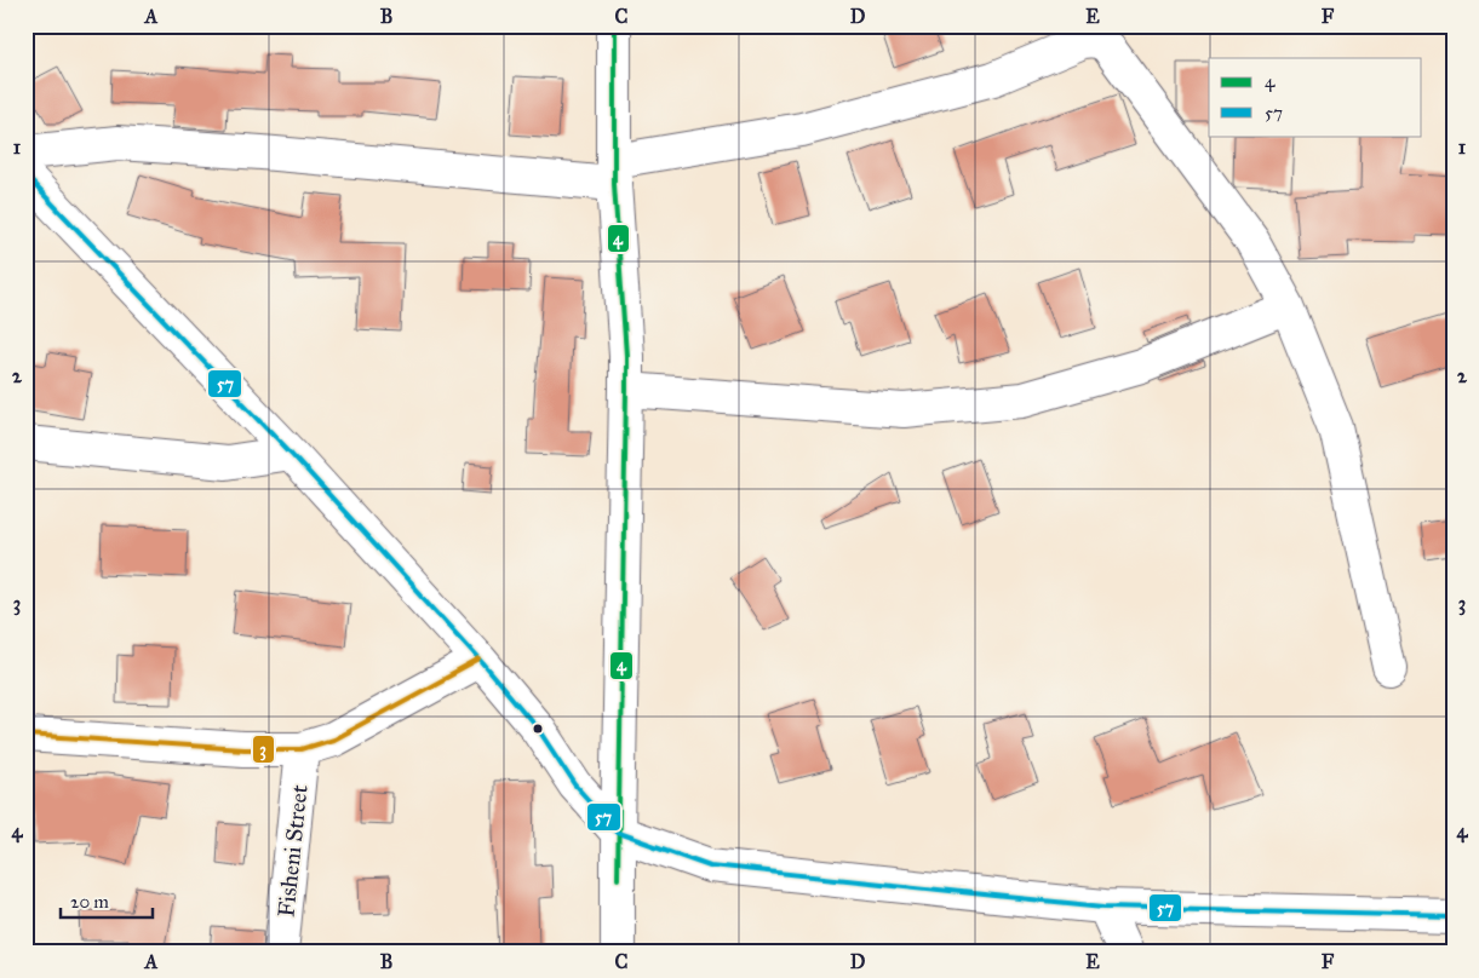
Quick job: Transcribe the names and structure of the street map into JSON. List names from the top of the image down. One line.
{"streets":{"street":["Fisheni Street"]},"lines":["transit line 4","transit line 57","transit line 3"],"legend":["4","57"],"scale_bar":"20 m","grid":{"columns":["A","B","C","D","E","F"],"rows":["1","2","3","4"]}}
